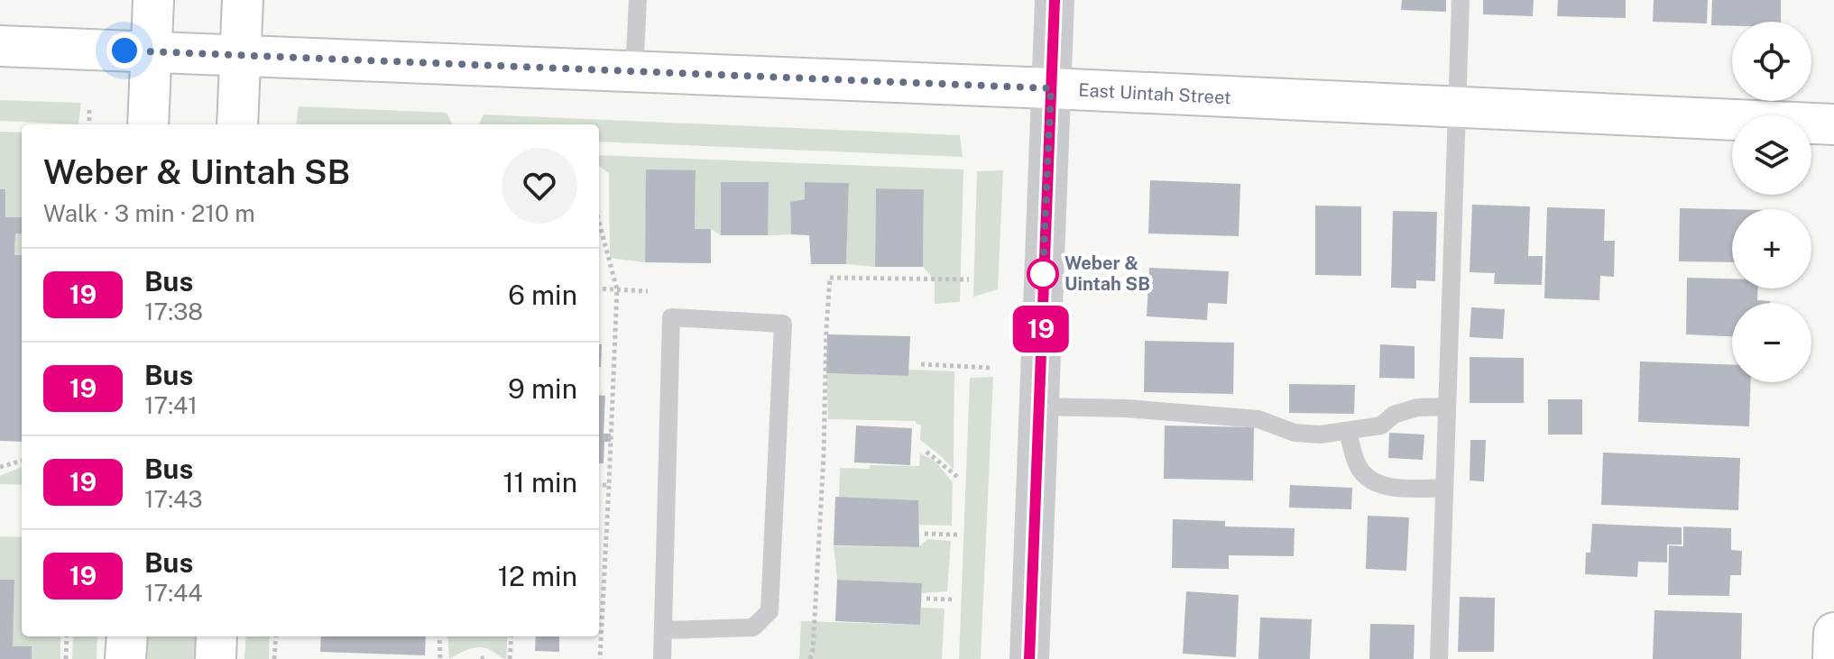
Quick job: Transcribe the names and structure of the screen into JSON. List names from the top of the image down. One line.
{"streets":{"main road":["East Uintah Street"]},"places":["Weber & Uintah SB"],"lines":["bus line 19"],"page":{"on_map":"19","map_buttons":["+","−"],"heading":["Weber & Uintah SB","Walk · 3 min · 210 m"],"list":[{"mark":"19","name":"Bus","note":"17:38","value":"6 min"},{"mark":"19","name":"Bus","note":"17:41","value":"9 min"},{"mark":"19","name":"Bus","note":"17:43","value":"11 min"},{"mark":"19","name":"Bus","note":"17:44","value":"12 min"}]}}
